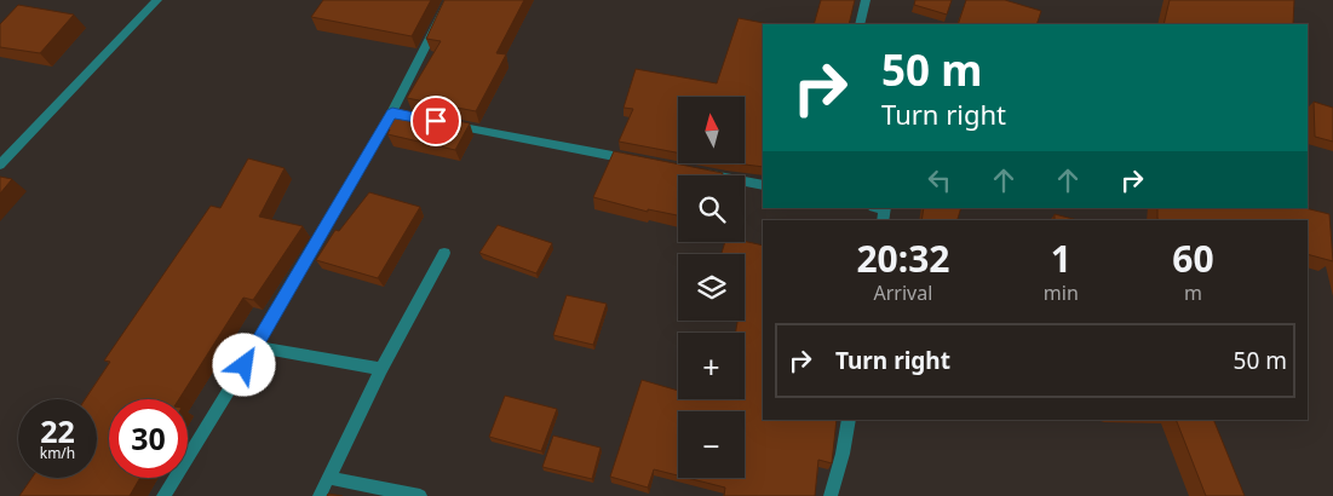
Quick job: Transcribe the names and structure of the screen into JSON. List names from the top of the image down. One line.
{"north":"top","page":{"turn":["50 m","Turn right"],"map_buttons":["+","−"],"eta":["20:32","Arrival","1","min","60","m"],"list":[{"name":"Turn right","value":"50 m"}],"speed":"22 km/h","limit":"30"}}
